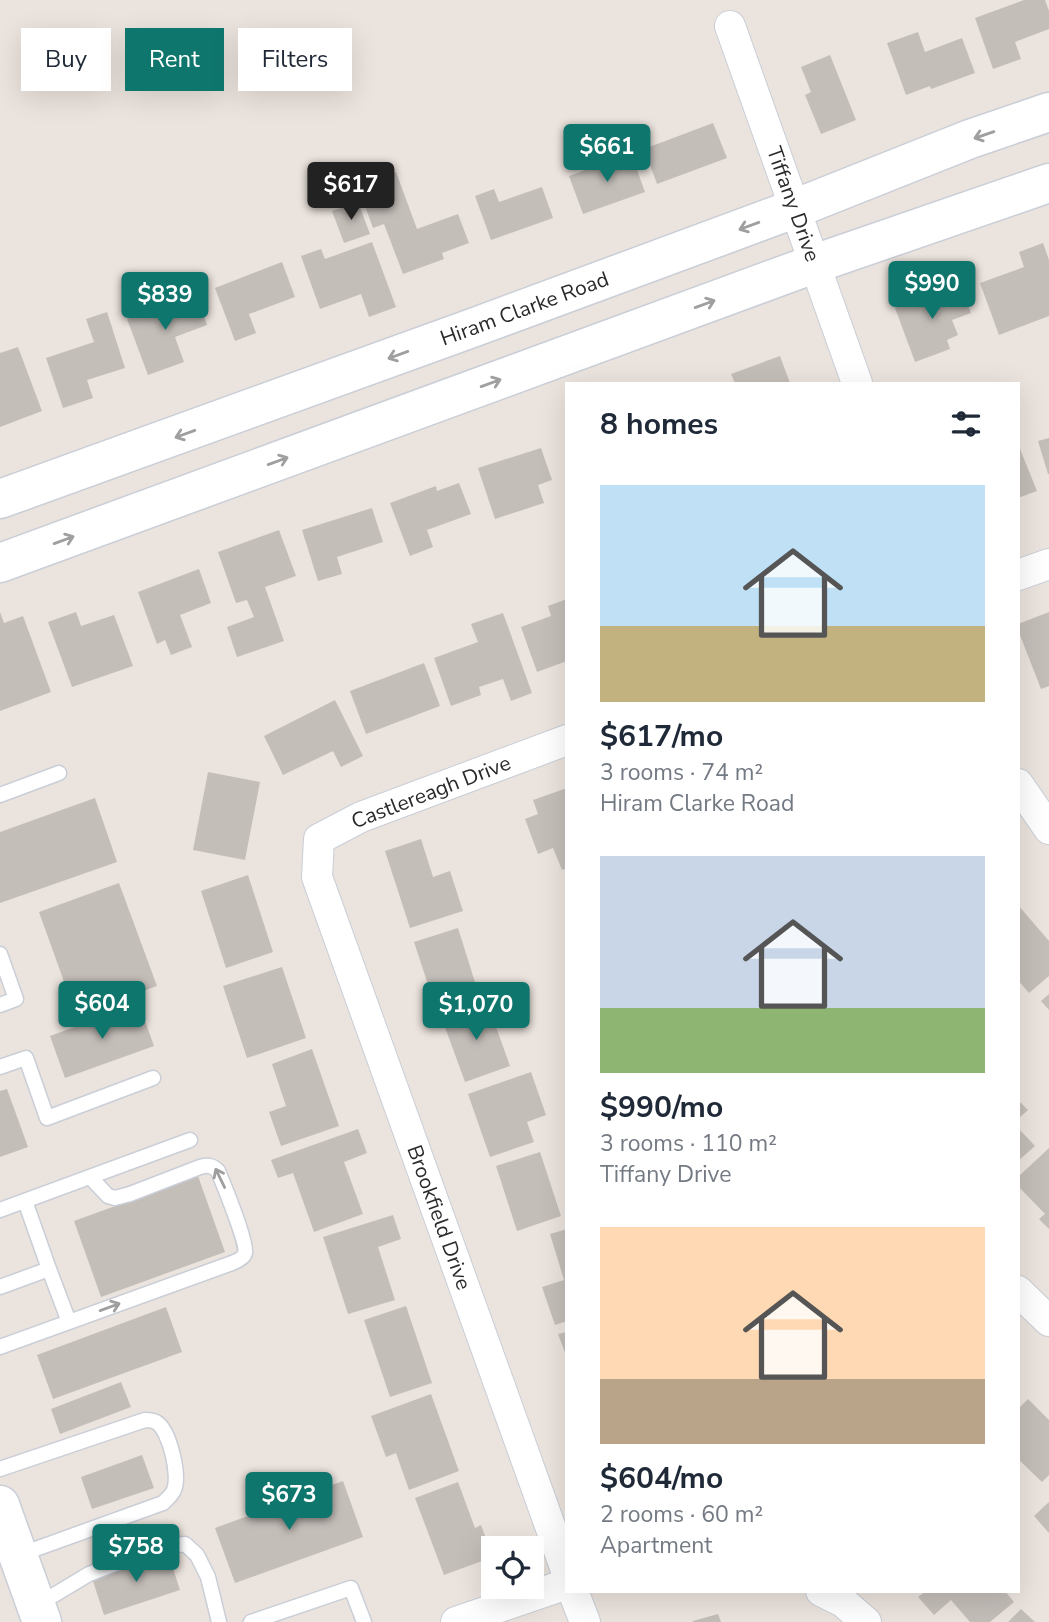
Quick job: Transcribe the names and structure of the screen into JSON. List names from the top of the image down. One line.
{"streets":{"main road":["Hiram Clarke Road"],"street":["Tiffany Drive","Castlereagh Drive","Brookfield Drive"]},"crossings":[["Tiffany Drive","Hiram Clarke Road"],["Castlereagh Drive","Brookfield Drive"]],"page":{"chip":["Buy","Rent","Filters"],"price":["$661","$617","$990","$839","$604","$1,070","$673","$758"],"heading":"8 homes","list":[{"name":"$617/mo","note":"3 rooms · 74 m² · Hiram Clarke Road"},{"name":"$990/mo","note":"3 rooms · 110 m² · Tiffany Drive"},{"name":"$604/mo","note":"2 rooms · 60 m² · Apartment"}]}}
